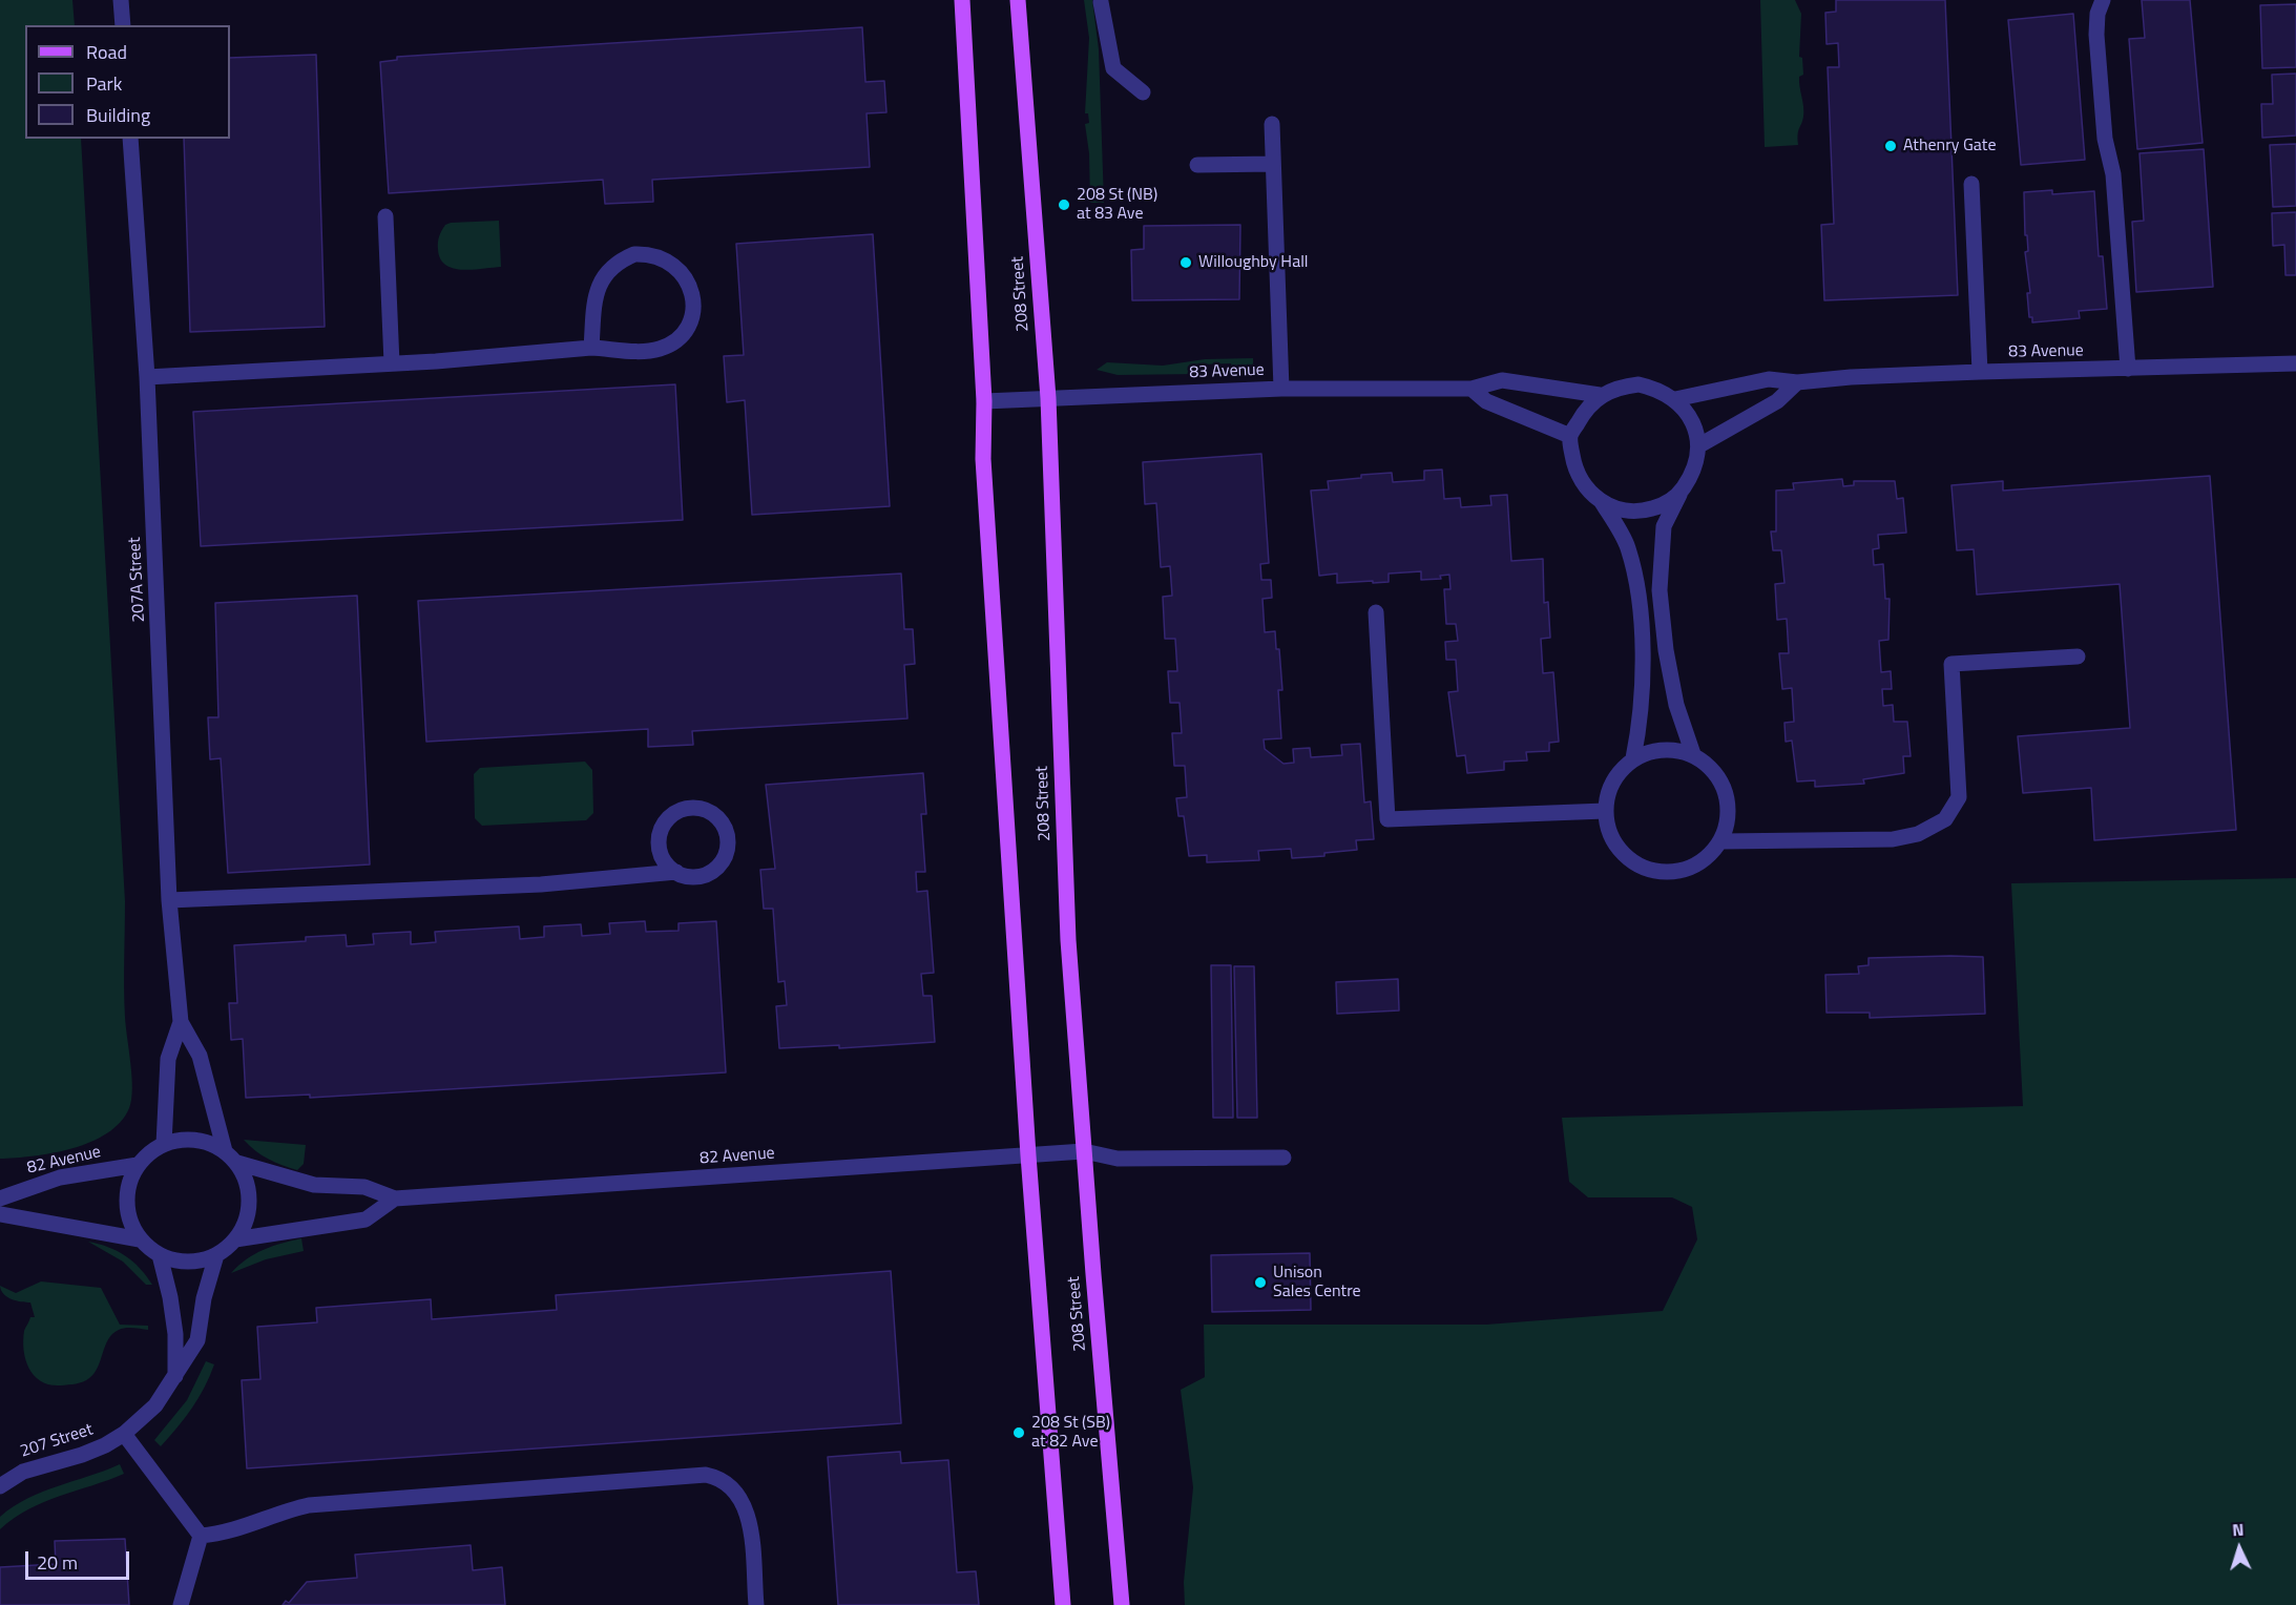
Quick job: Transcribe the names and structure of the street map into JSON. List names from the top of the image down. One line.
{"streets":{"main road":["208 Street"],"street":["83 Avenue","207A Street","82 Avenue","207 Street"]},"crossings":[["208 Street","83 Avenue"],["208 Street","82 Avenue"],["207A Street","82 Avenue"],["207A Street","207 Street"],["82 Avenue","207 Street"]],"places":["Athenry Gate","208 St (NB) at 83 Ave","Willoughby Hall","Unison Sales Centre","208 St (SB) at 82 Ave"],"legend":["Road","Park","Building"],"scale_bar":"20 m","north":"top"}
